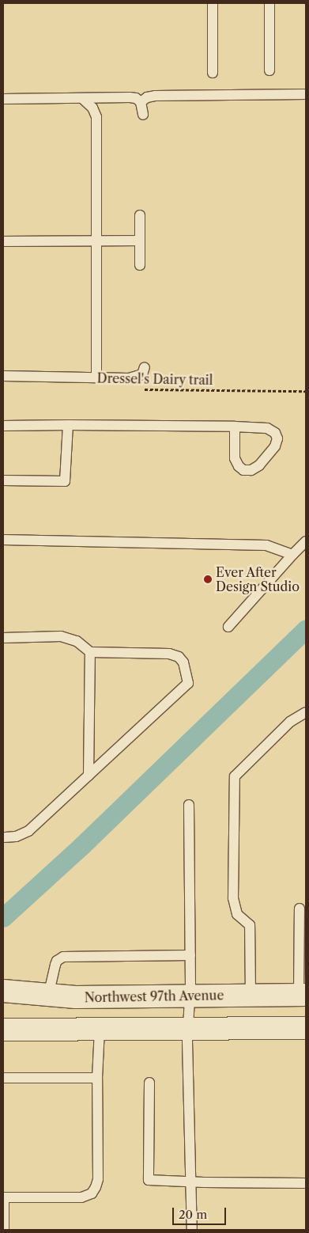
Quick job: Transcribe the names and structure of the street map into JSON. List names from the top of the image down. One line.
{"streets":{"street":["Northwest 97th Avenue"],"path":["Dressel's Dairy trail"]},"places":["Ever After Design Studio"],"scale_bar":"20 m"}
